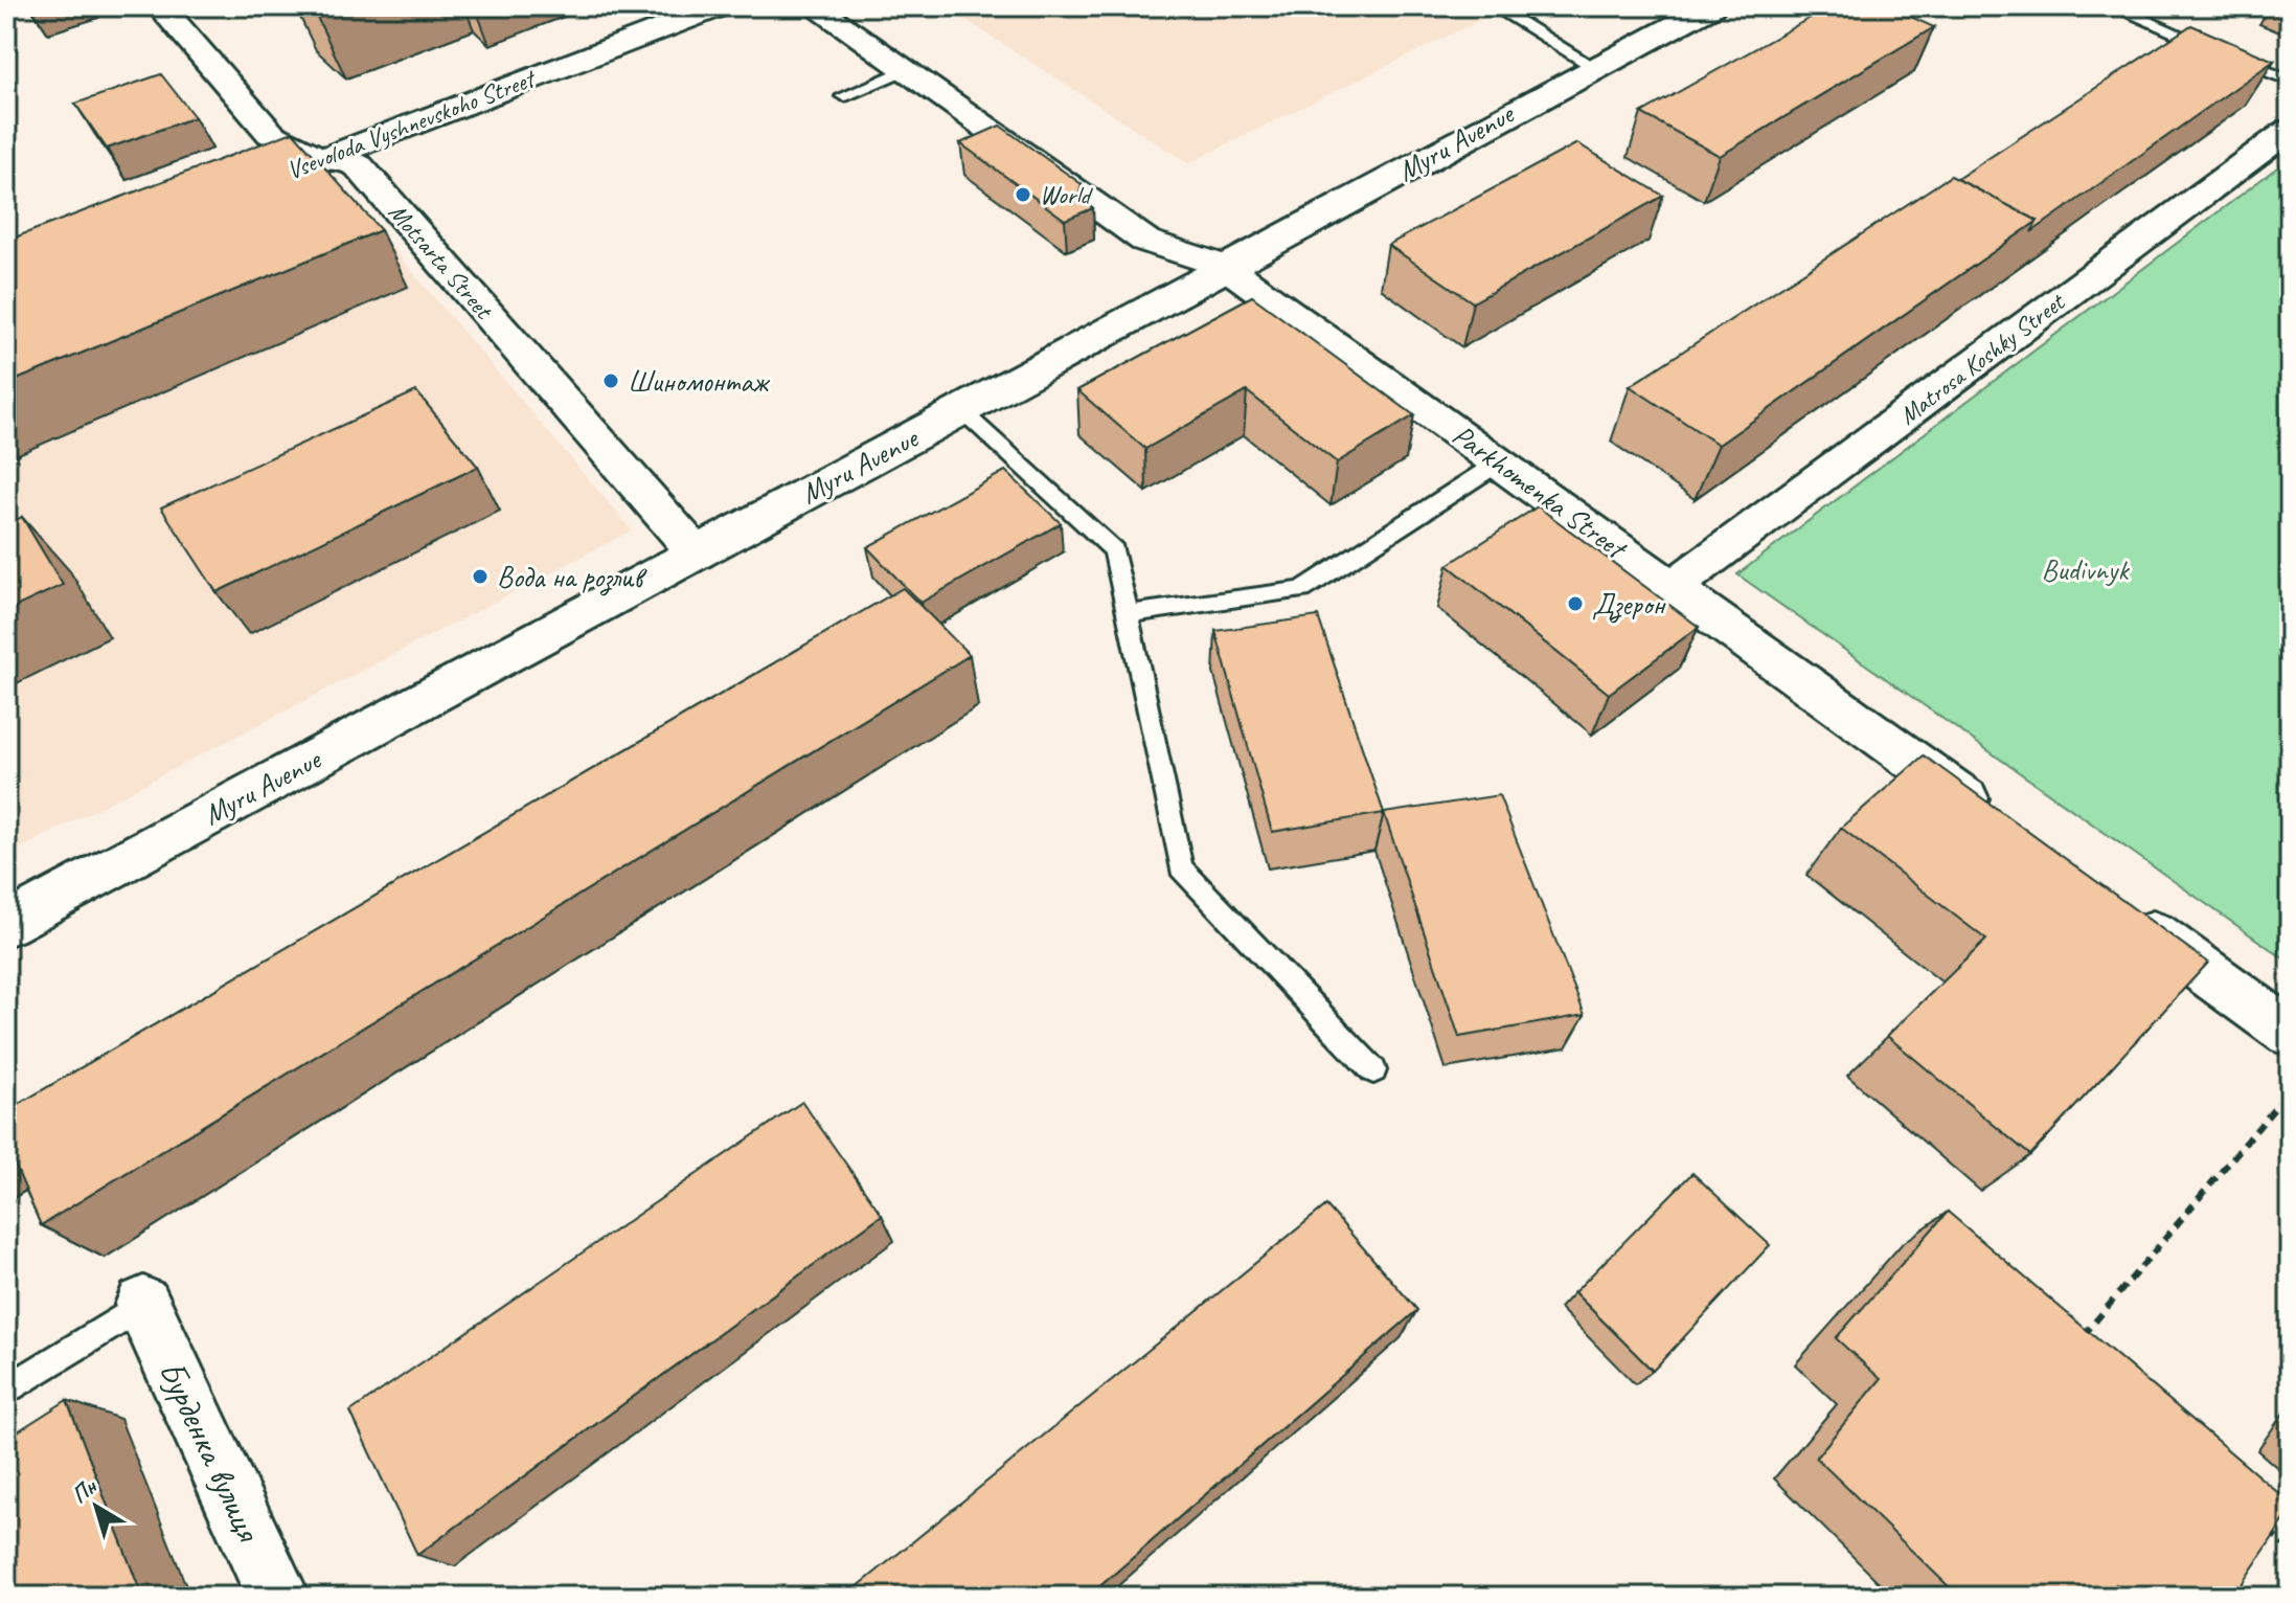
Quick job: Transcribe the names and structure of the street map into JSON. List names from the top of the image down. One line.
{"streets":{"street":["Vsevoloda Vyshnevskoho Street","Myru Avenue","Motsarta Street","Matrosa Koshky Street","Parkhomenka Street","Бурденка вулиця"]},"crossings":[["Vsevoloda Vyshnevskoho Street","Motsarta Street"],["Myru Avenue","Motsarta Street"],["Myru Avenue","Parkhomenka Street"],["Matrosa Koshky Street","Parkhomenka Street"]],"parks":["Budivnyk"],"places":["World","Шиномонтаж","Вода на розлив","Дзерон"],"north":"top left"}
